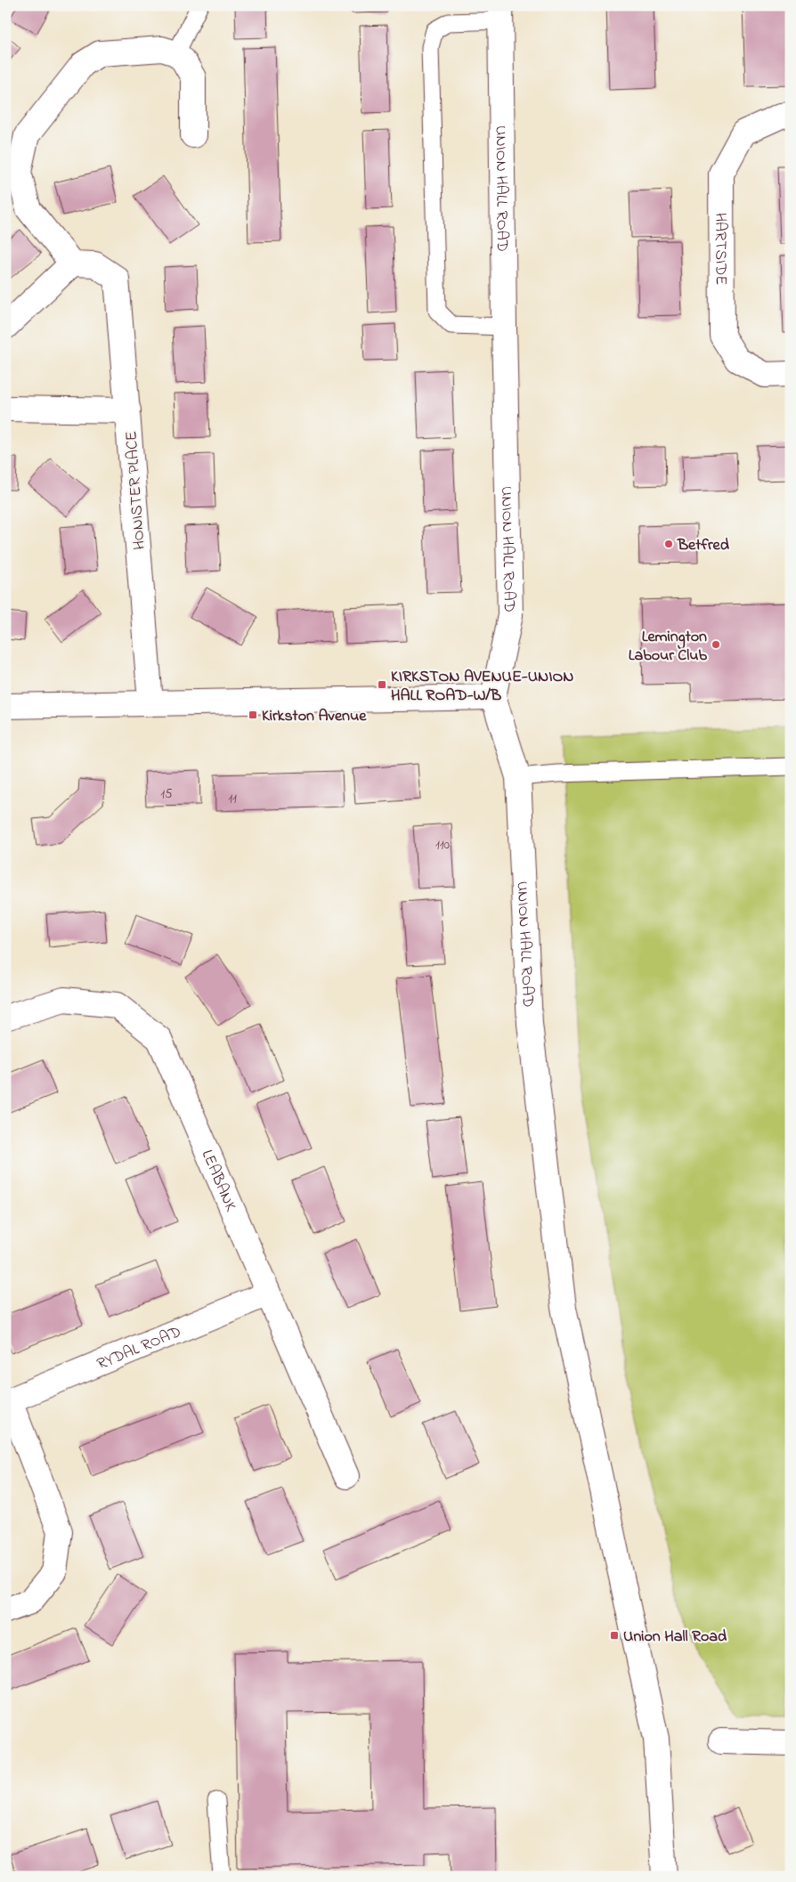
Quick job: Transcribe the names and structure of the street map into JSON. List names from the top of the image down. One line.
{"streets":{"street":["UNION HALL ROAD","HARTSIDE","HONISTER PLACE","LEABANK","RYDAL ROAD"]},"crossings":[["LEABANK","RYDAL ROAD"]],"places":{"other":["Betfred","Lemington Labour Club"],"transit":["KIRKSTON AVENUE-UNION HALL ROAD-W/B","Kirkston Avenue","Union Hall Road"]},"house_numbers":["15","11","110"]}
